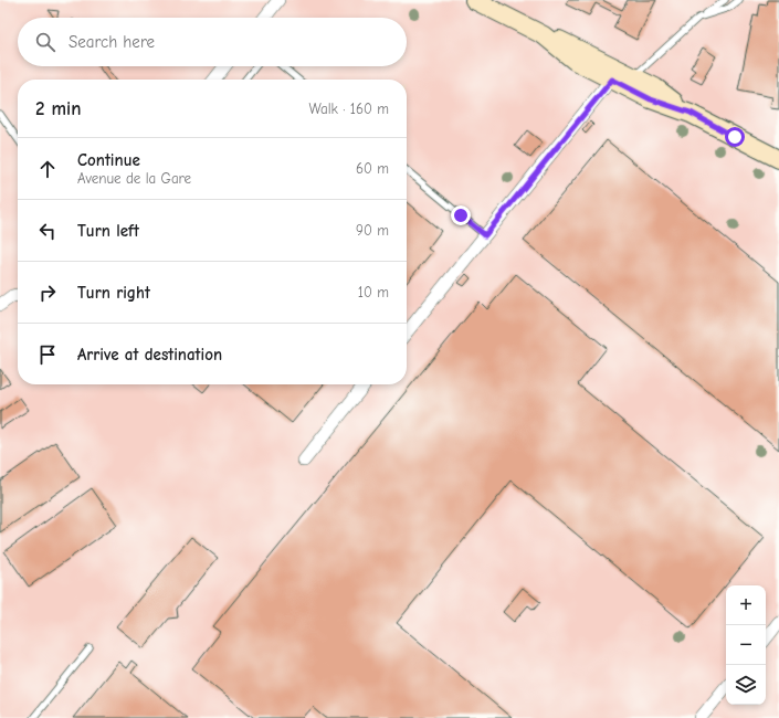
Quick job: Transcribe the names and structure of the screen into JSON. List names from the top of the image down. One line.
{"page":{"search":"Search here","heading":["2 min","Walk · 160 m"],"list":[["Continue","Avenue de la Gare","60 m"],["Turn left","90 m"],["Turn right","10 m"],"Arrive at destination"],"map_buttons":["+","−"]}}
